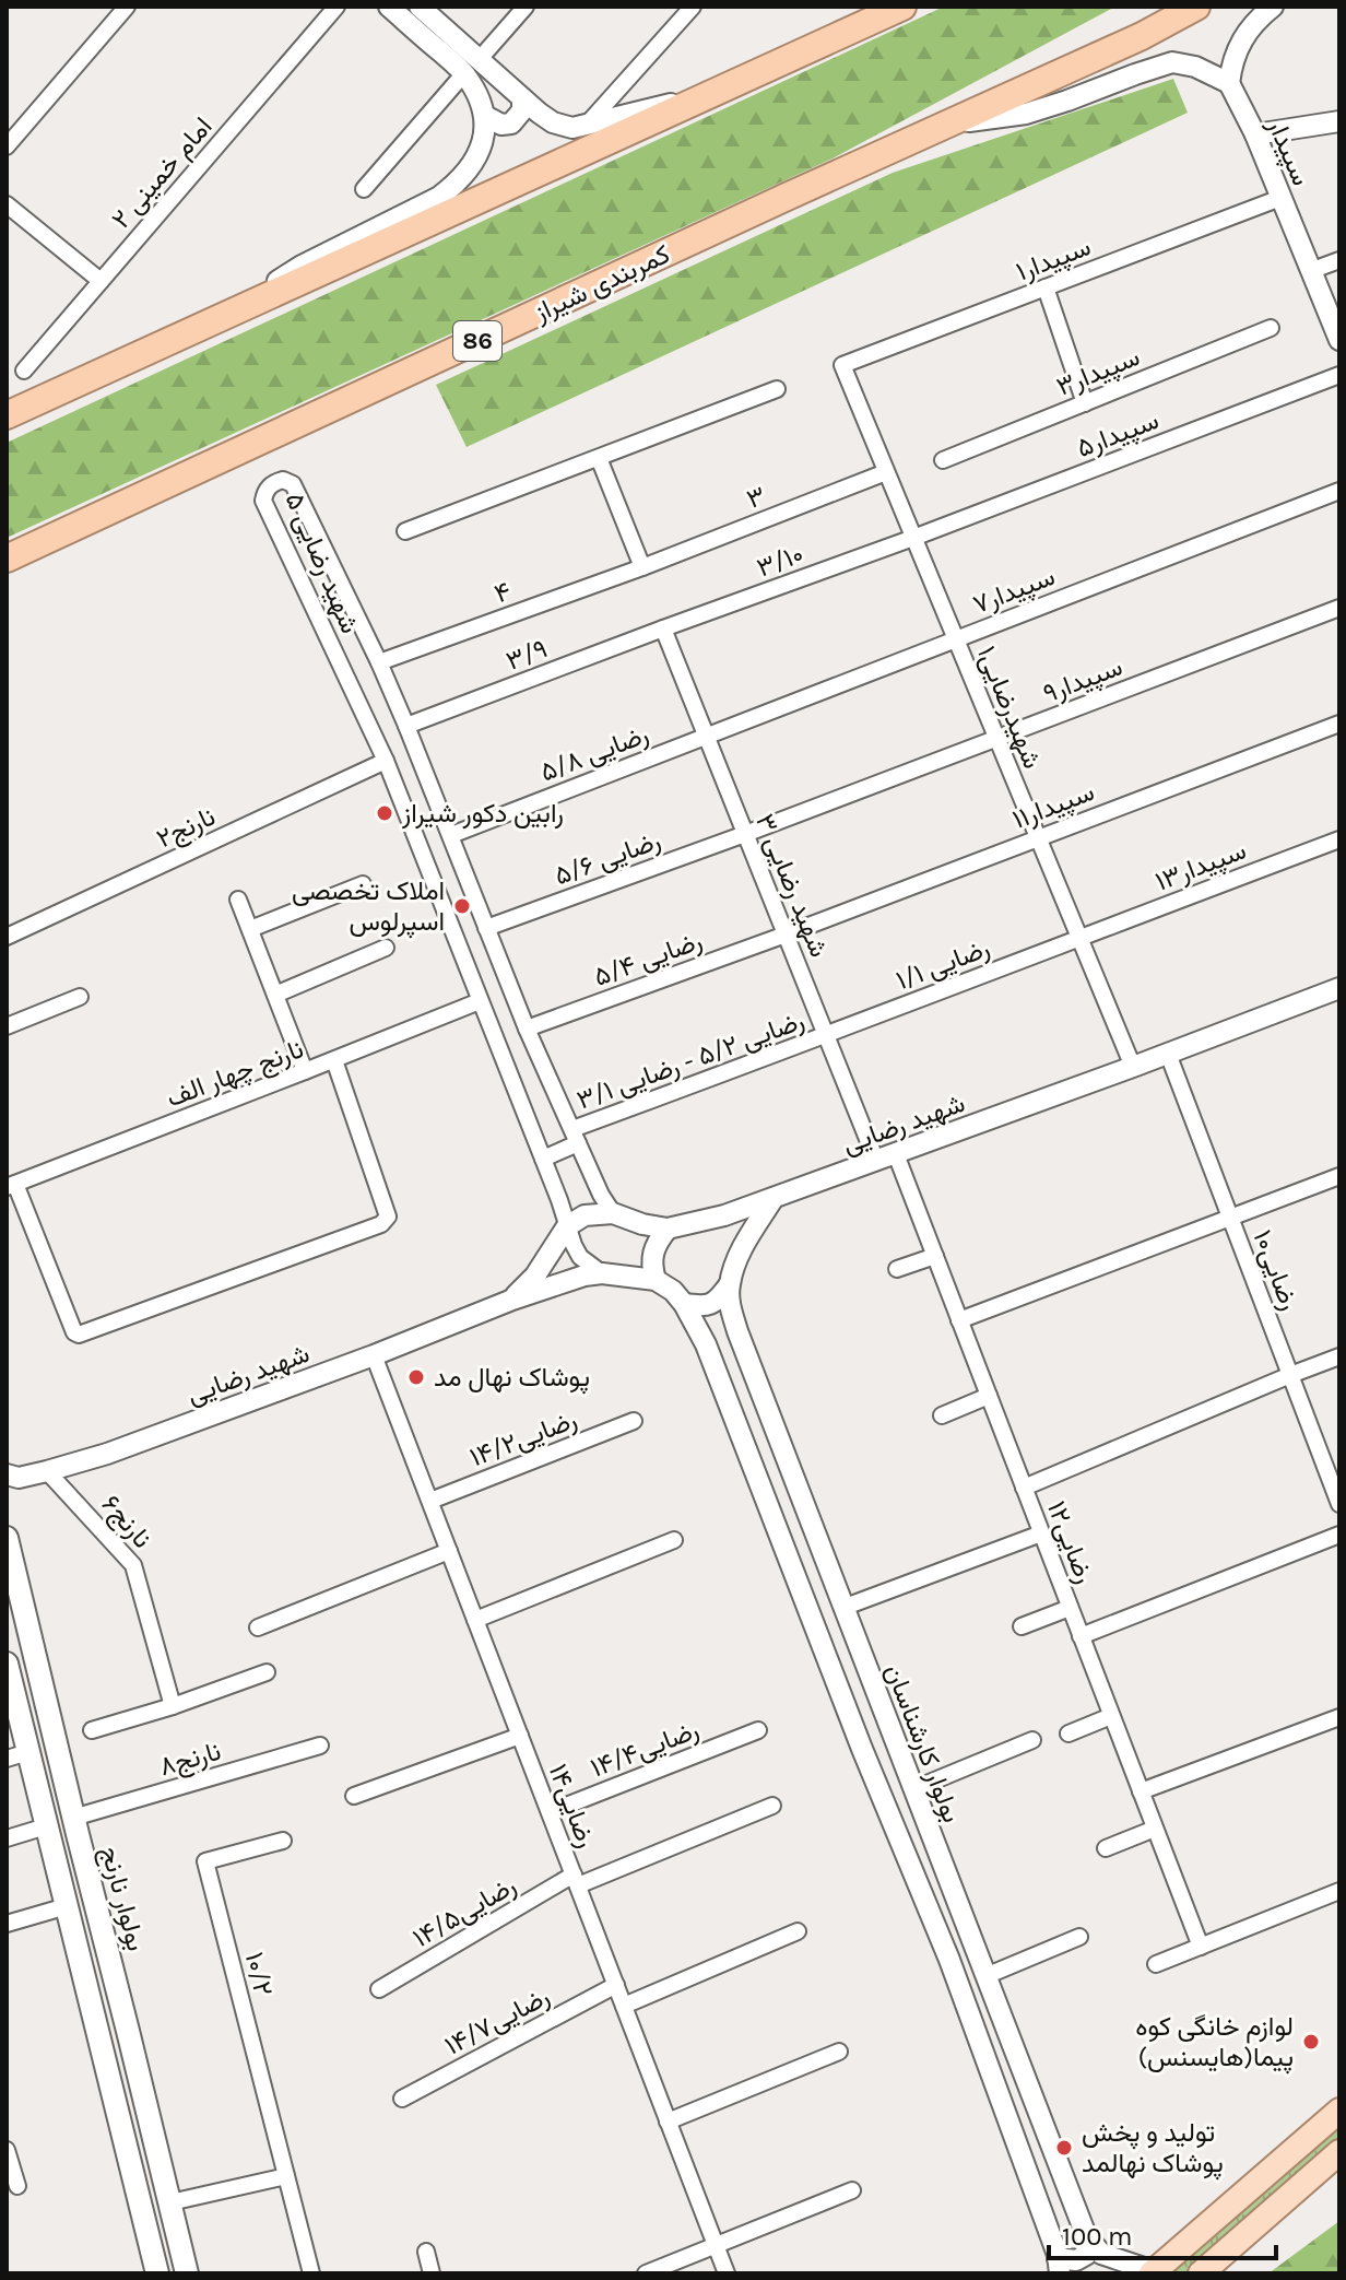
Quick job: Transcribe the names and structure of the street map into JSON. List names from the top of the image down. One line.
{"streets":{"highway":["کمربندی شیراز","86"],"main road":["بولوار نارنج"],"street":["سپیدار","امام خمینی ۲","سپیدار۱","سپیدار۳","سپیدار۵","۳","۳/۱۰","شهید رضایی ۵","سپیدار۷","۴","۳/۹","سپیدار۹","شهیدرضایی۱","رضایی ۵/۸","سپیدار۱۱","نارنج۲","رضایی ۵/۶","سپیدار۱۳","شهید رضایی ۳","رضایی ۵/۴","رضایی ۱/۱","رضایی ۵/۲ - رضایی ۳/۱","نارنج چهار الف","شهید رضایی","رضایی۱۰","رضایی۱۴/۲","نارنج۶","رضایی۱۲","بولوار کارشناسان","رضایی۱۴/۴","نارنج۸","رضایی۱۴","رضایی۱۴/۵","۱۰/۲","رضایی۱۴/۷"]},"crossings":[["سپیدار","سپیدار۱"],["سپیدار۱","شهیدرضایی۱"],["سپیدار۵","۳/۱۰"],["سپیدار۵","شهیدرضایی۱"],["۳","۴"],["۳","شهیدرضایی۱"],["۳/۱۰","۳/۹"],["۳/۱۰","شهیدرضایی۱"],["۳/۱۰","شهید رضایی ۳"],["شهید رضایی ۵","۴"],["شهید رضایی ۵","۳/۹"],["شهید رضایی ۵","رضایی ۵/۸"],["شهید رضایی ۵","نارنج۲"],["شهید رضایی ۵","رضایی ۵/۶"],["شهید رضایی ۵","رضایی ۵/۴"],["شهید رضایی ۵","رضایی ۵/۲ - رضایی ۳/۱"],["شهید رضایی ۵","نارنج چهار الف"],["شهید رضایی ۵","شهید رضایی"],["سپیدار۷","شهیدرضایی۱"],["سپیدار۷","رضایی ۵/۸"],["سپیدار۷","شهید رضایی ۳"],["۳/۹","شهید رضایی ۳"],["سپیدار۹","شهیدرضایی۱"],["سپیدار۹","رضایی ۵/۶"],["سپیدار۹","شهید رضایی ۳"],["شهیدرضایی۱","سپیدار۱۱"],["شهیدرضایی۱","سپیدار۱۳"],["شهیدرضایی۱","رضایی ۱/۱"],["شهیدرضایی۱","شهید رضایی"],["رضایی ۵/۸","شهید رضایی ۳"],["سپیدار۱۱","شهید رضایی ۳"],["سپیدار۱۱","رضایی ۵/۴"],["رضایی ۵/۶","شهید رضایی ۳"],["سپیدار۱۳","رضایی ۱/۱"],["شهید رضایی ۳","رضایی ۵/۴"],["شهید رضایی ۳","رضایی ۱/۱"],["شهید رضایی ۳","رضایی ۵/۲ - رضایی ۳/۱"],["شهید رضایی ۳","شهید رضایی"],["رضایی ۱/۱","رضایی ۵/۲ - رضایی ۳/۱"],["شهید رضایی","رضایی۱۰"],["شهید رضایی","نارنج۶"],["شهید رضایی","رضایی۱۲"],["شهید رضایی","بولوار کارشناسان"],["شهید رضایی","رضایی۱۴"],["رضایی۱۴/۲","رضایی۱۴"],["رضایی۱۴/۴","رضایی۱۴"],["نارنج۸","بولوار نارنج"],["رضایی۱۴","رضایی۱۴/۵"],["رضایی۱۴","رضایی۱۴/۷"]],"places":["رابین دکور شیراز","املاک تخصصی اسپرلوس","پوشاک نهال مد","لوازم خانگی کوه پیما(هایسنس)","تولید و پخش پوشاک نهالمد"],"scale_bar":"100 m"}
